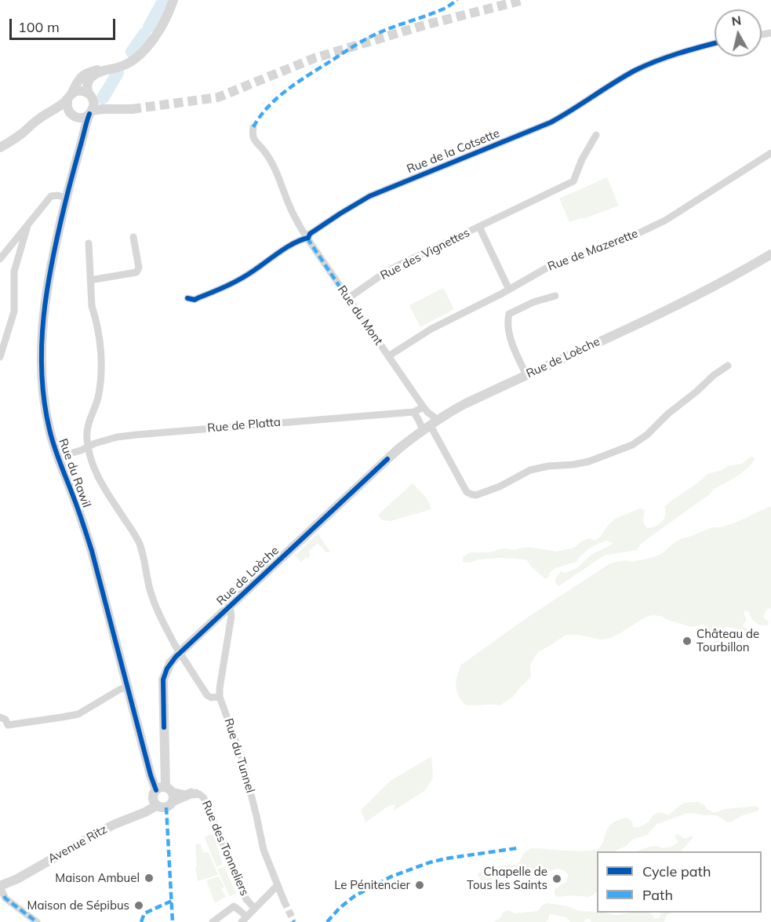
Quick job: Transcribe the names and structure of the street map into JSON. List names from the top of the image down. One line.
{"streets":{"street":["Rue de la Cotsette","Rue de Mazerette","Rue des Vignettes","Rue du Mont","Rue de Loèche","Rue de Platta","Rue du Rawil","Rue du Tunnel","Avenue Ritz","Rue des Tonneliers"]},"crossings":[["Rue de la Cotsette","Rue du Mont"],["Rue de Mazerette","Rue du Mont"],["Rue des Vignettes","Rue du Mont"],["Rue du Mont","Rue de Loèche"],["Rue du Mont","Rue de Platta"],["Rue de Loèche","Rue du Rawil"],["Rue de Loèche","Rue du Tunnel"],["Rue de Loèche","Avenue Ritz"],["Rue de Loèche","Rue des Tonneliers"],["Rue de Platta","Rue du Rawil"],["Rue du Rawil","Avenue Ritz"],["Rue du Rawil","Rue des Tonneliers"],["Avenue Ritz","Rue des Tonneliers"]],"places":["Château de Tourbillon","Maison Ambuel","Chapelle de Tous les Saints","Le Pénitencier","Maison de Sépibus"],"legend":["Cycle path","Path"],"scale_bar":"100 m","north":"top"}
